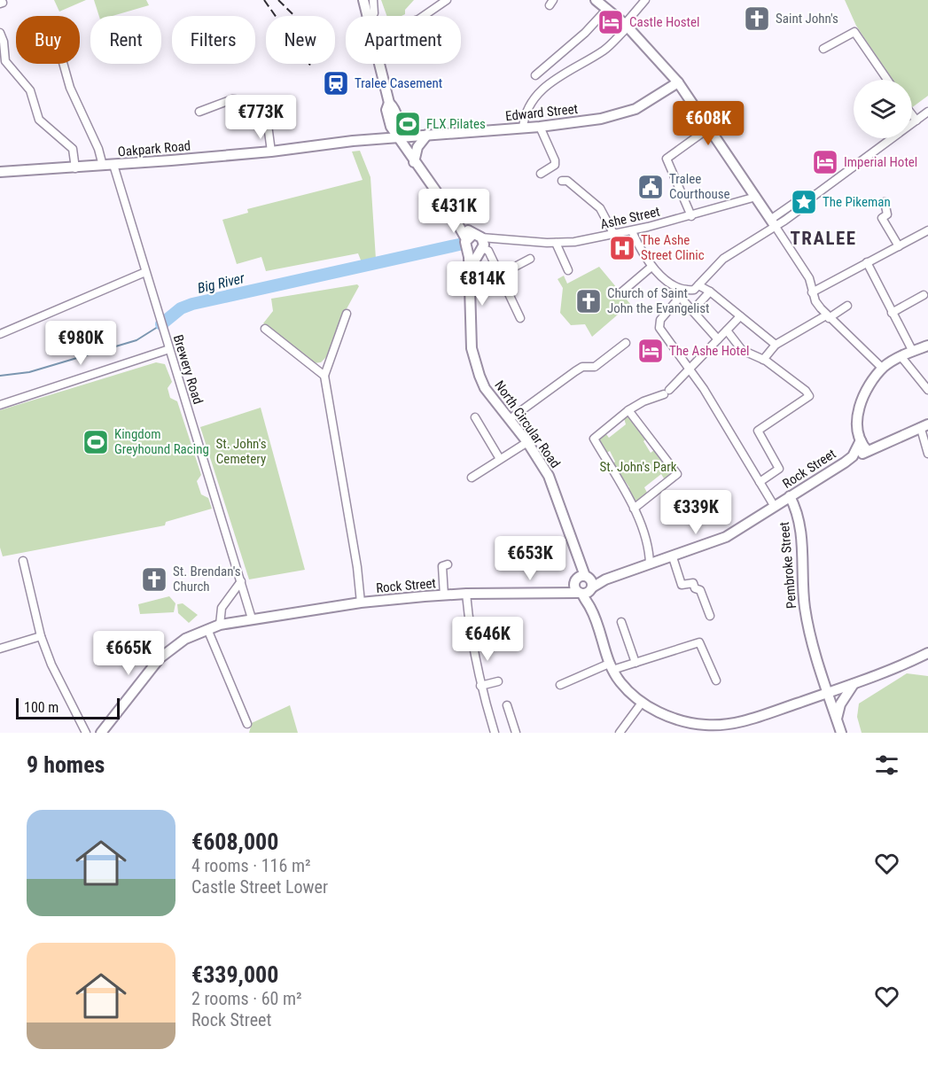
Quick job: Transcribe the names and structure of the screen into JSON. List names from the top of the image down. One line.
{"streets":{"main road":["Edward Street","Oakpark Road","North Circular Road","Rock Street","Pembroke Street"],"street":["Ashe Street","Brewery Road"]},"crossings":[["Edward Street","Oakpark Road"],["Oakpark Road","Brewery Road"],["Ashe Street","North Circular Road"],["Brewery Road","Rock Street"],["North Circular Road","Rock Street"],["North Circular Road","Pembroke Street"],["Rock Street","Pembroke Street"]],"districts":["TRALEE"],"water":["Big River"],"parks":["St. John's Cemetery","St. John's Park"],"places":{"church":["Saint John's","Church of Saint John the Evangelist","St. Brendan's Church"],"hotel":["Castle Hostel","Imperial Hotel","The Ashe Hotel"],"station":["Tralee Casement"],"sports":["FLX Pilates","Kingdom Greyhound Racing"],"public building":["Tralee Courthouse"],"place":["The Pikeman"],"hospital":["The Ashe Street Clinic"]},"scale_bar":"100 m","page":{"chip":["Buy","Rent","Filters","New","Apartment"],"price":["€773K","€608K","€431K","€814K","€980K","€339K","€653K","€646K","€665K"],"scale":"100 m","heading":"9 homes","list":[{"name":"€608,000","note":"4 rooms · 116 m² · Castle Street Lower"},{"name":"€339,000","note":"2 rooms · 60 m² · Rock Street"}]}}
